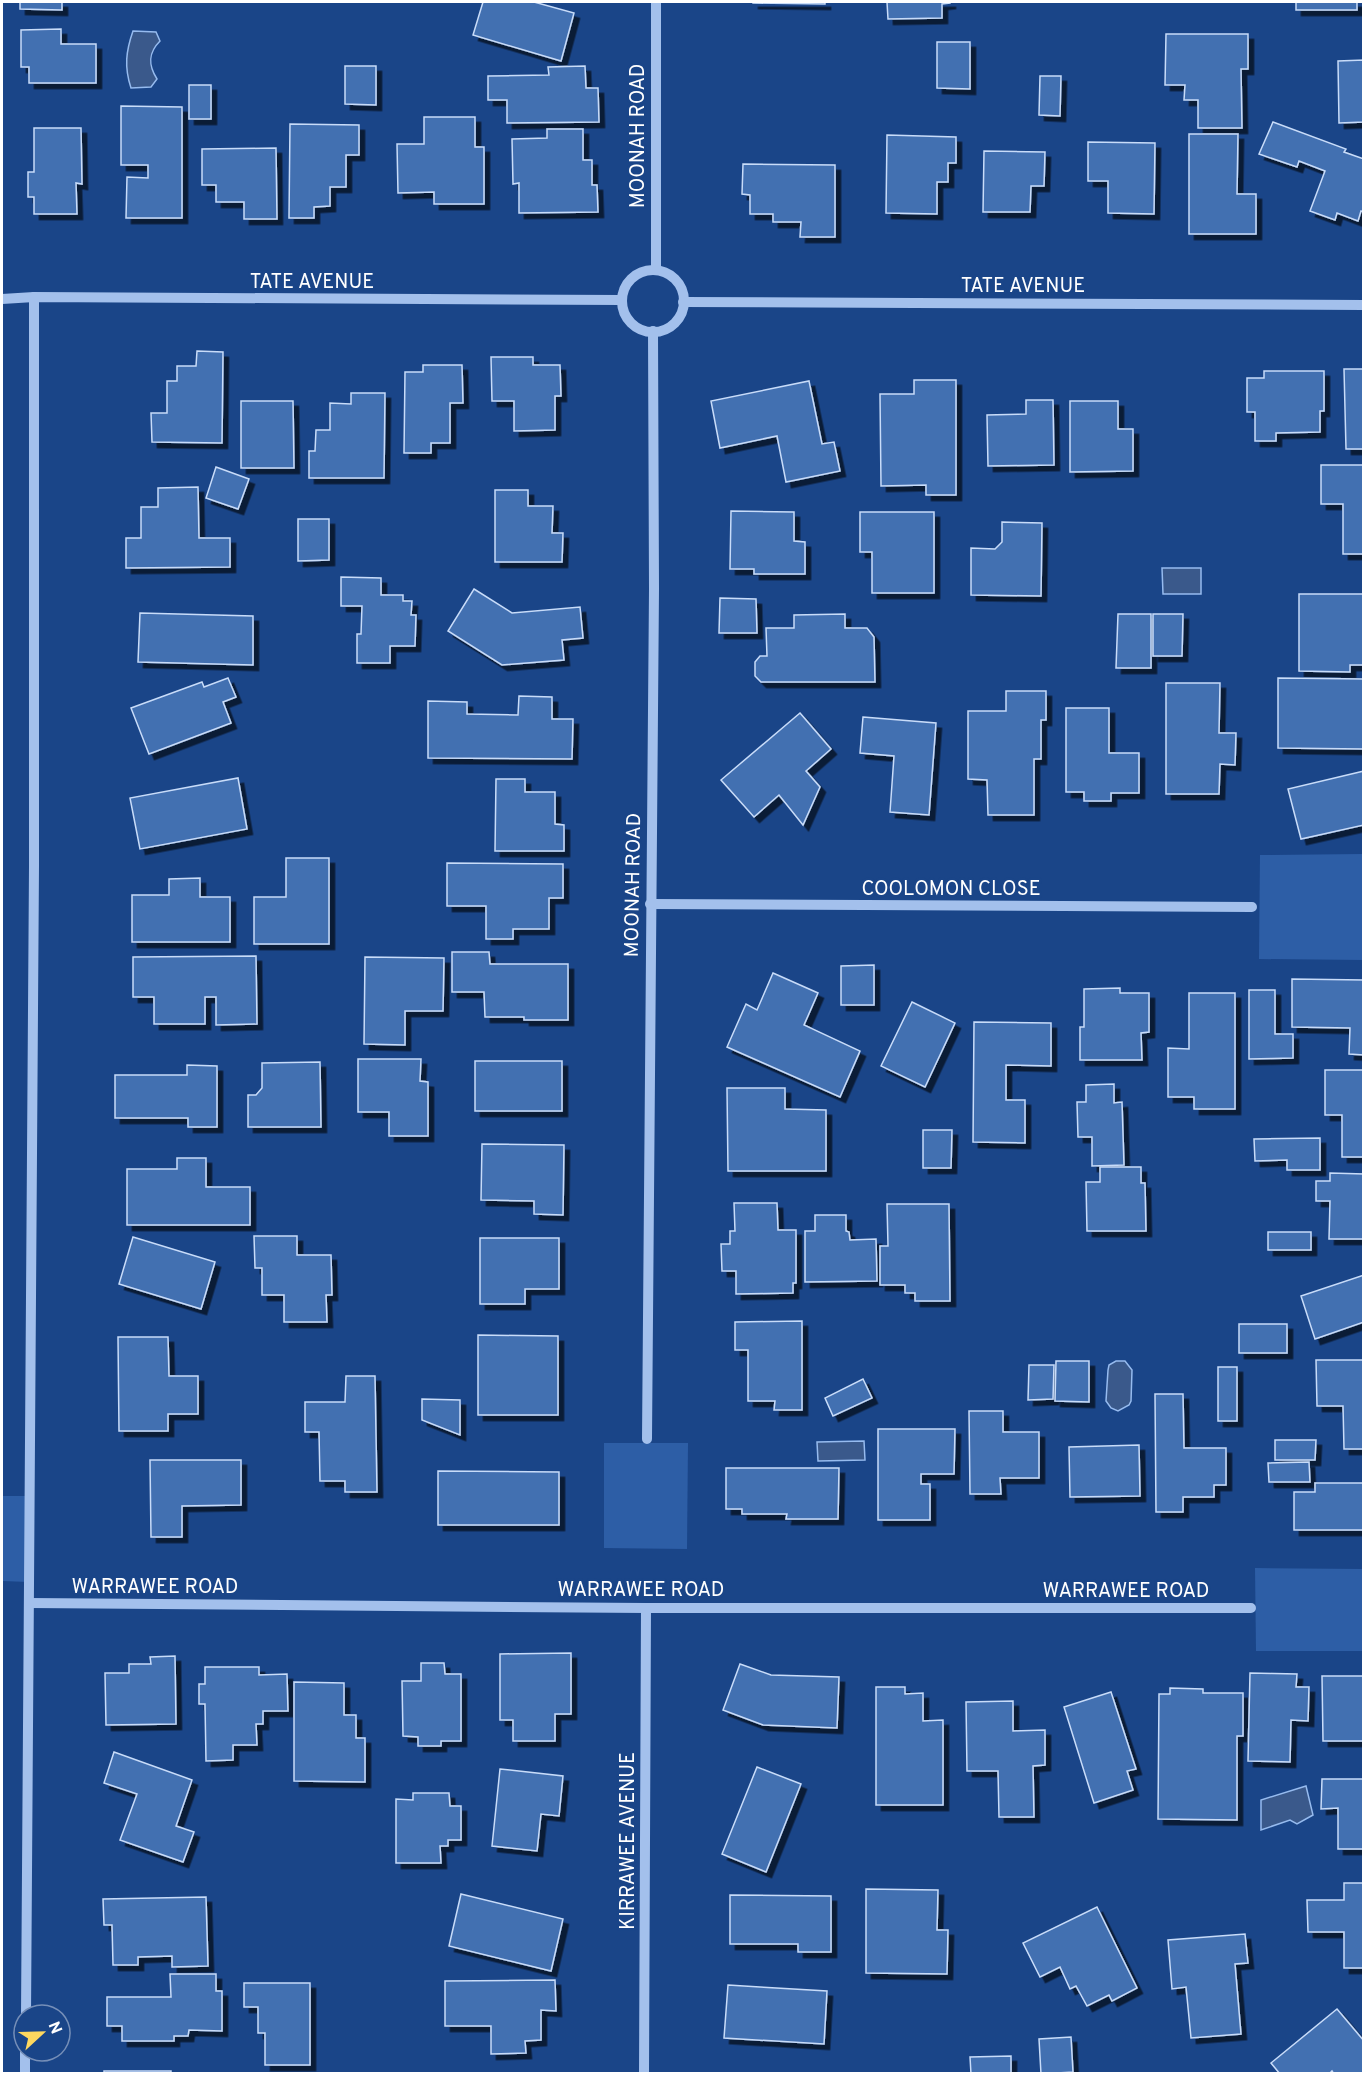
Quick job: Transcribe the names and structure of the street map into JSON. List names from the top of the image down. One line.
{"streets":{"street":["MOONAH ROAD","TATE AVENUE","COOLOMON CLOSE","WARRAWEE ROAD","KIRRAWEE AVENUE"]},"crossings":[["MOONAH ROAD","TATE AVENUE"],["MOONAH ROAD","COOLOMON CLOSE"],["WARRAWEE ROAD","KIRRAWEE AVENUE"]],"north":"right"}
